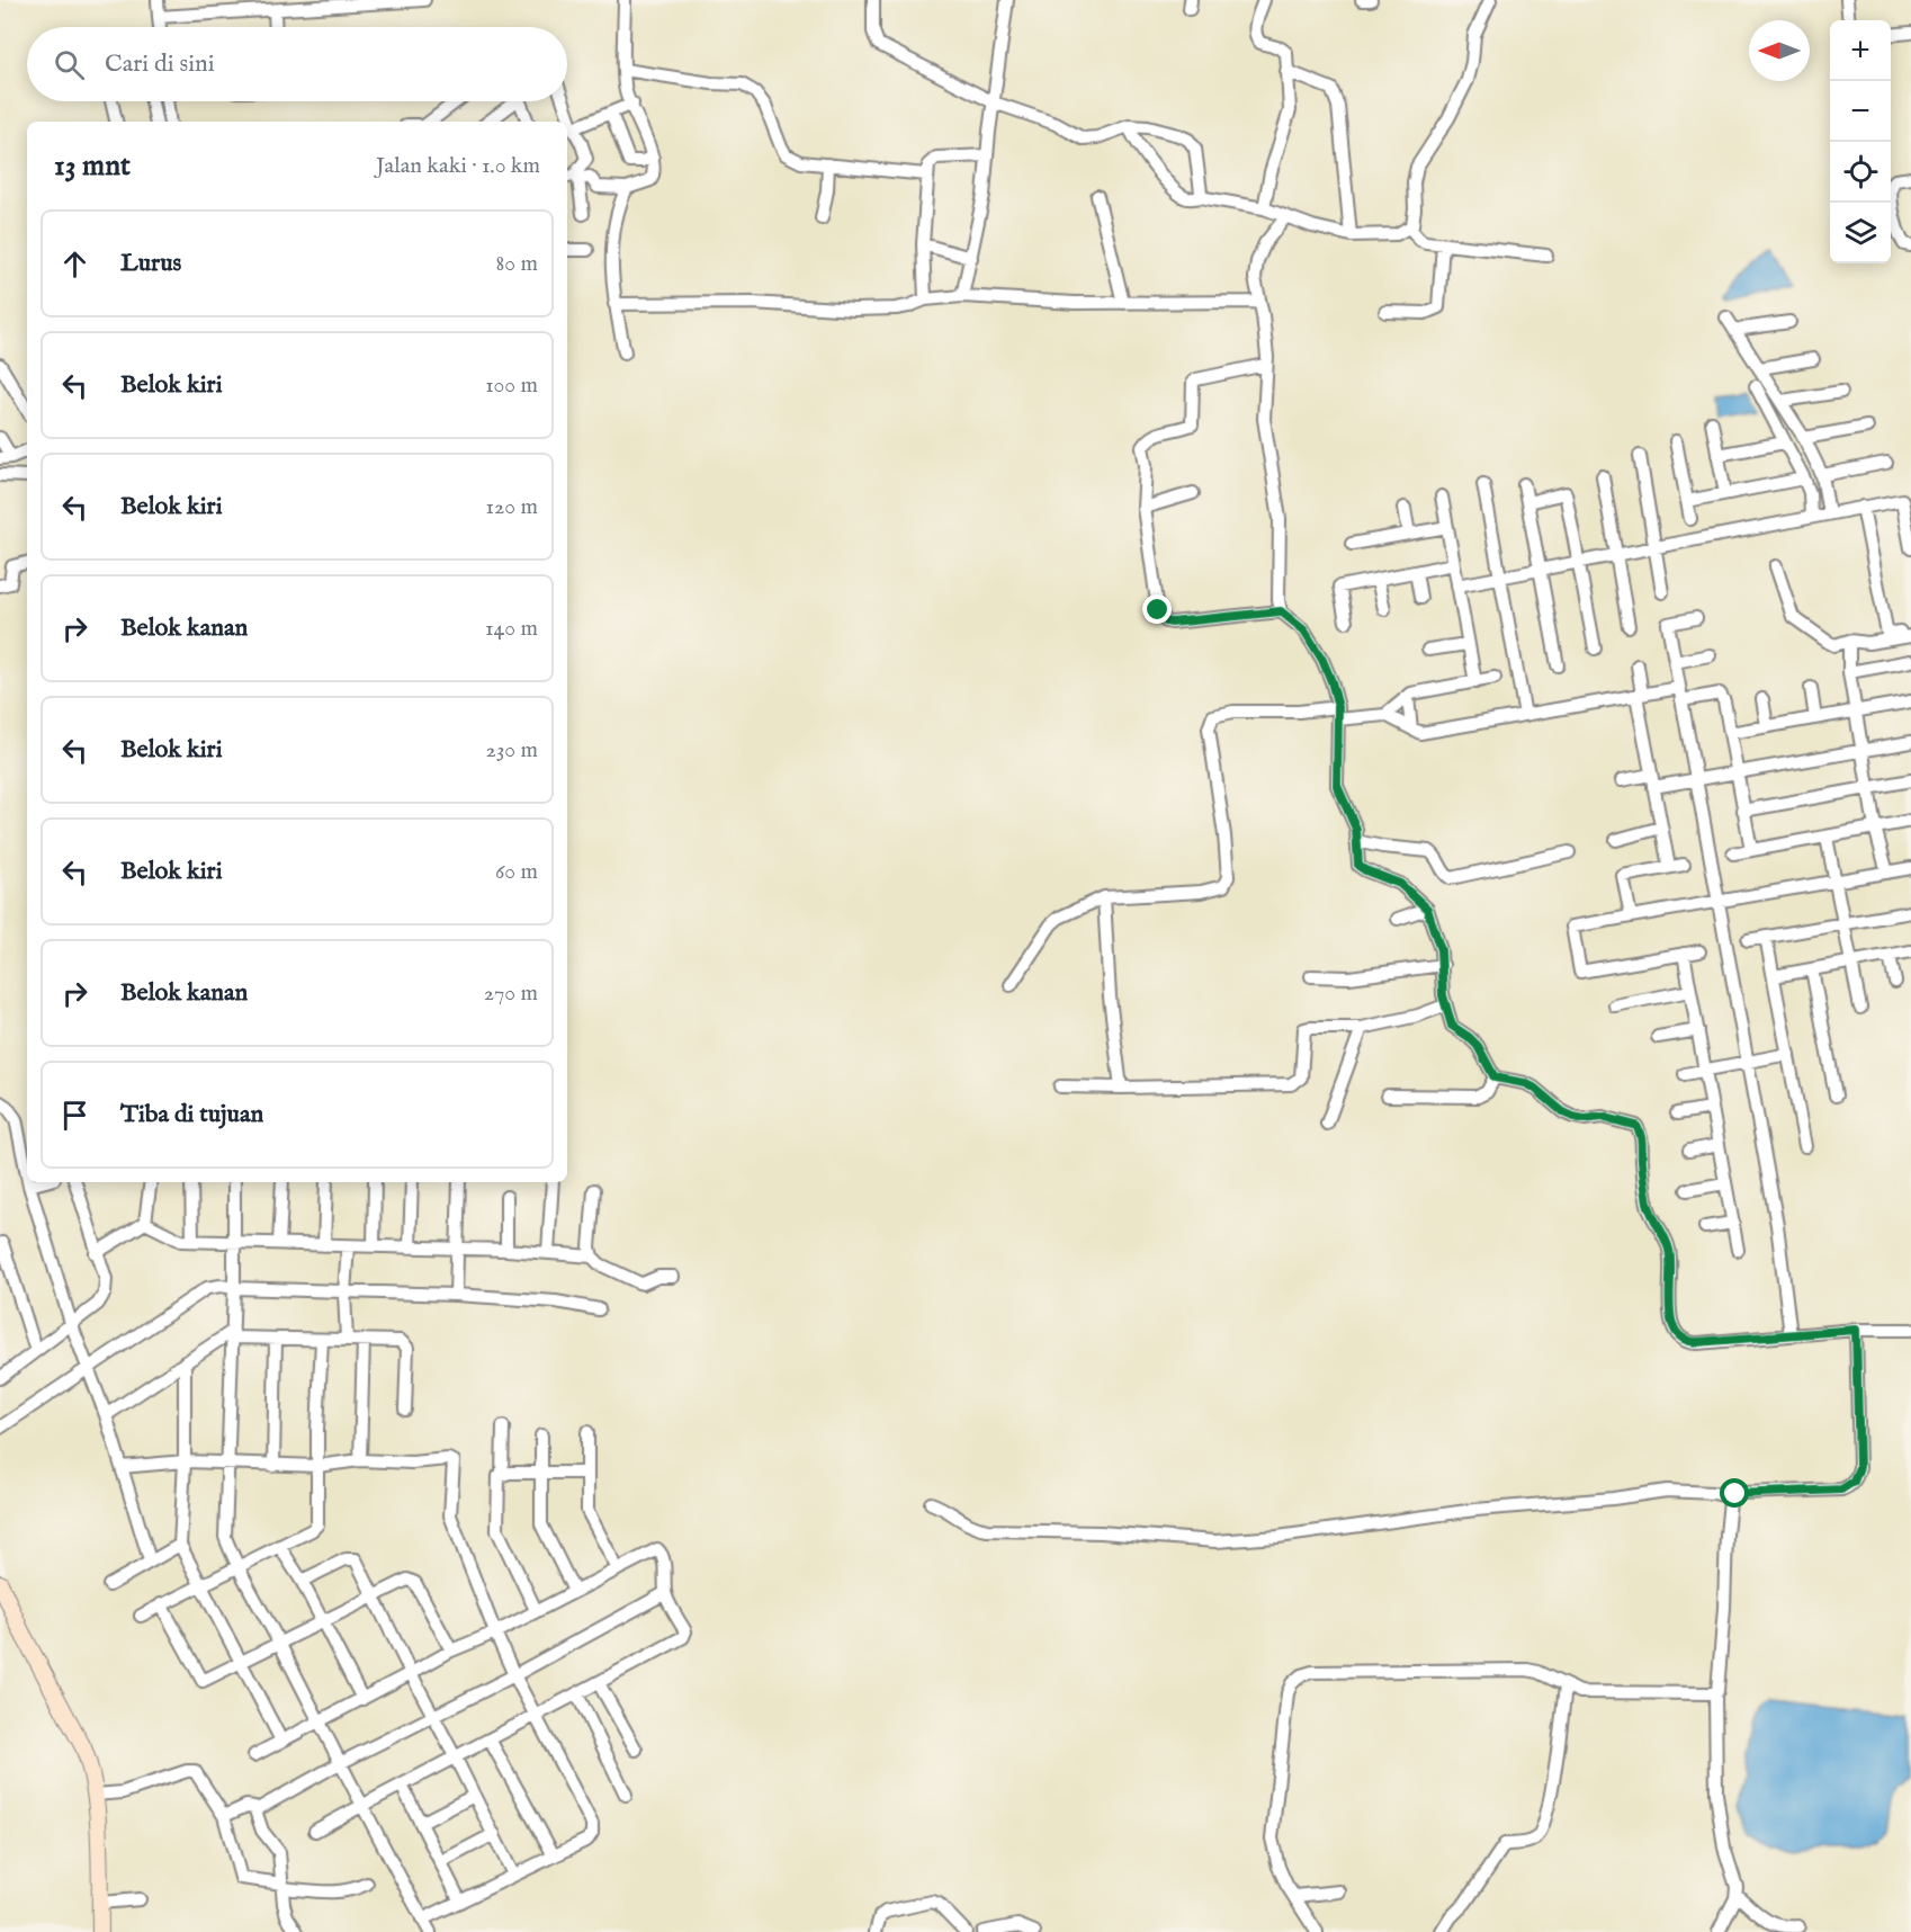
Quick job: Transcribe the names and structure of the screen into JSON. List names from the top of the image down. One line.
{"north":"left","page":{"map_buttons":["+","−"],"search":"Cari di sini","heading":["13 mnt","Jalan kaki · 1.0 km"],"list":[["Lurus","80 m"],["Belok kiri","100 m"],["Belok kiri","120 m"],["Belok kanan","140 m"],["Belok kiri","230 m"],["Belok kiri","60 m"],["Belok kanan","270 m"],"Tiba di tujuan"]}}
